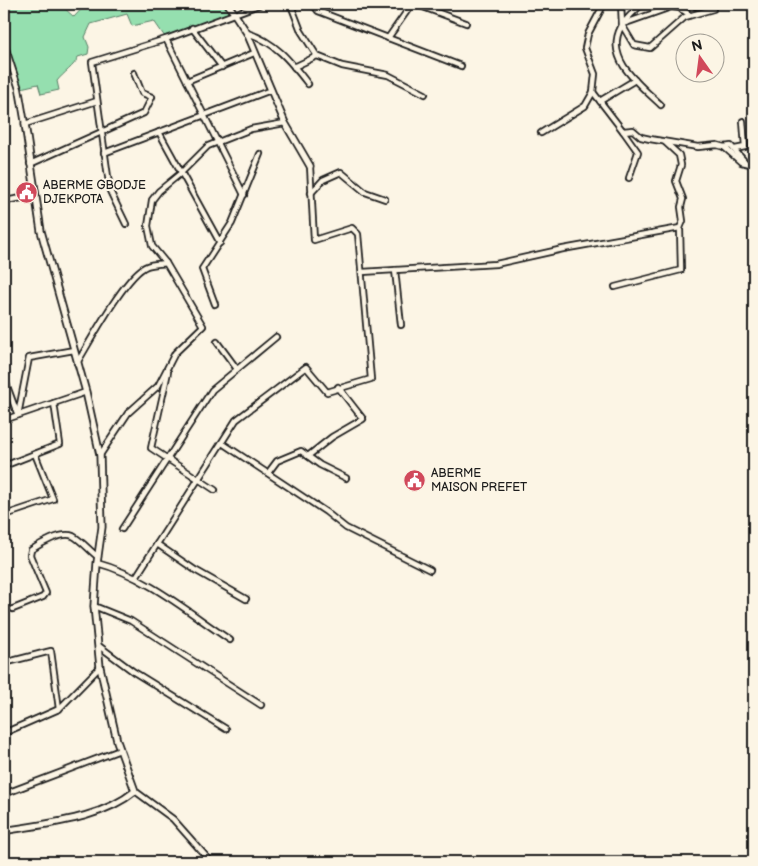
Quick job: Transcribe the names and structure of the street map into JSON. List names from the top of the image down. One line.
{"places":{"public building":["ABERME GBODJE DJEKPOTA","ABERME MAISON PREFET"]},"north":"top"}
